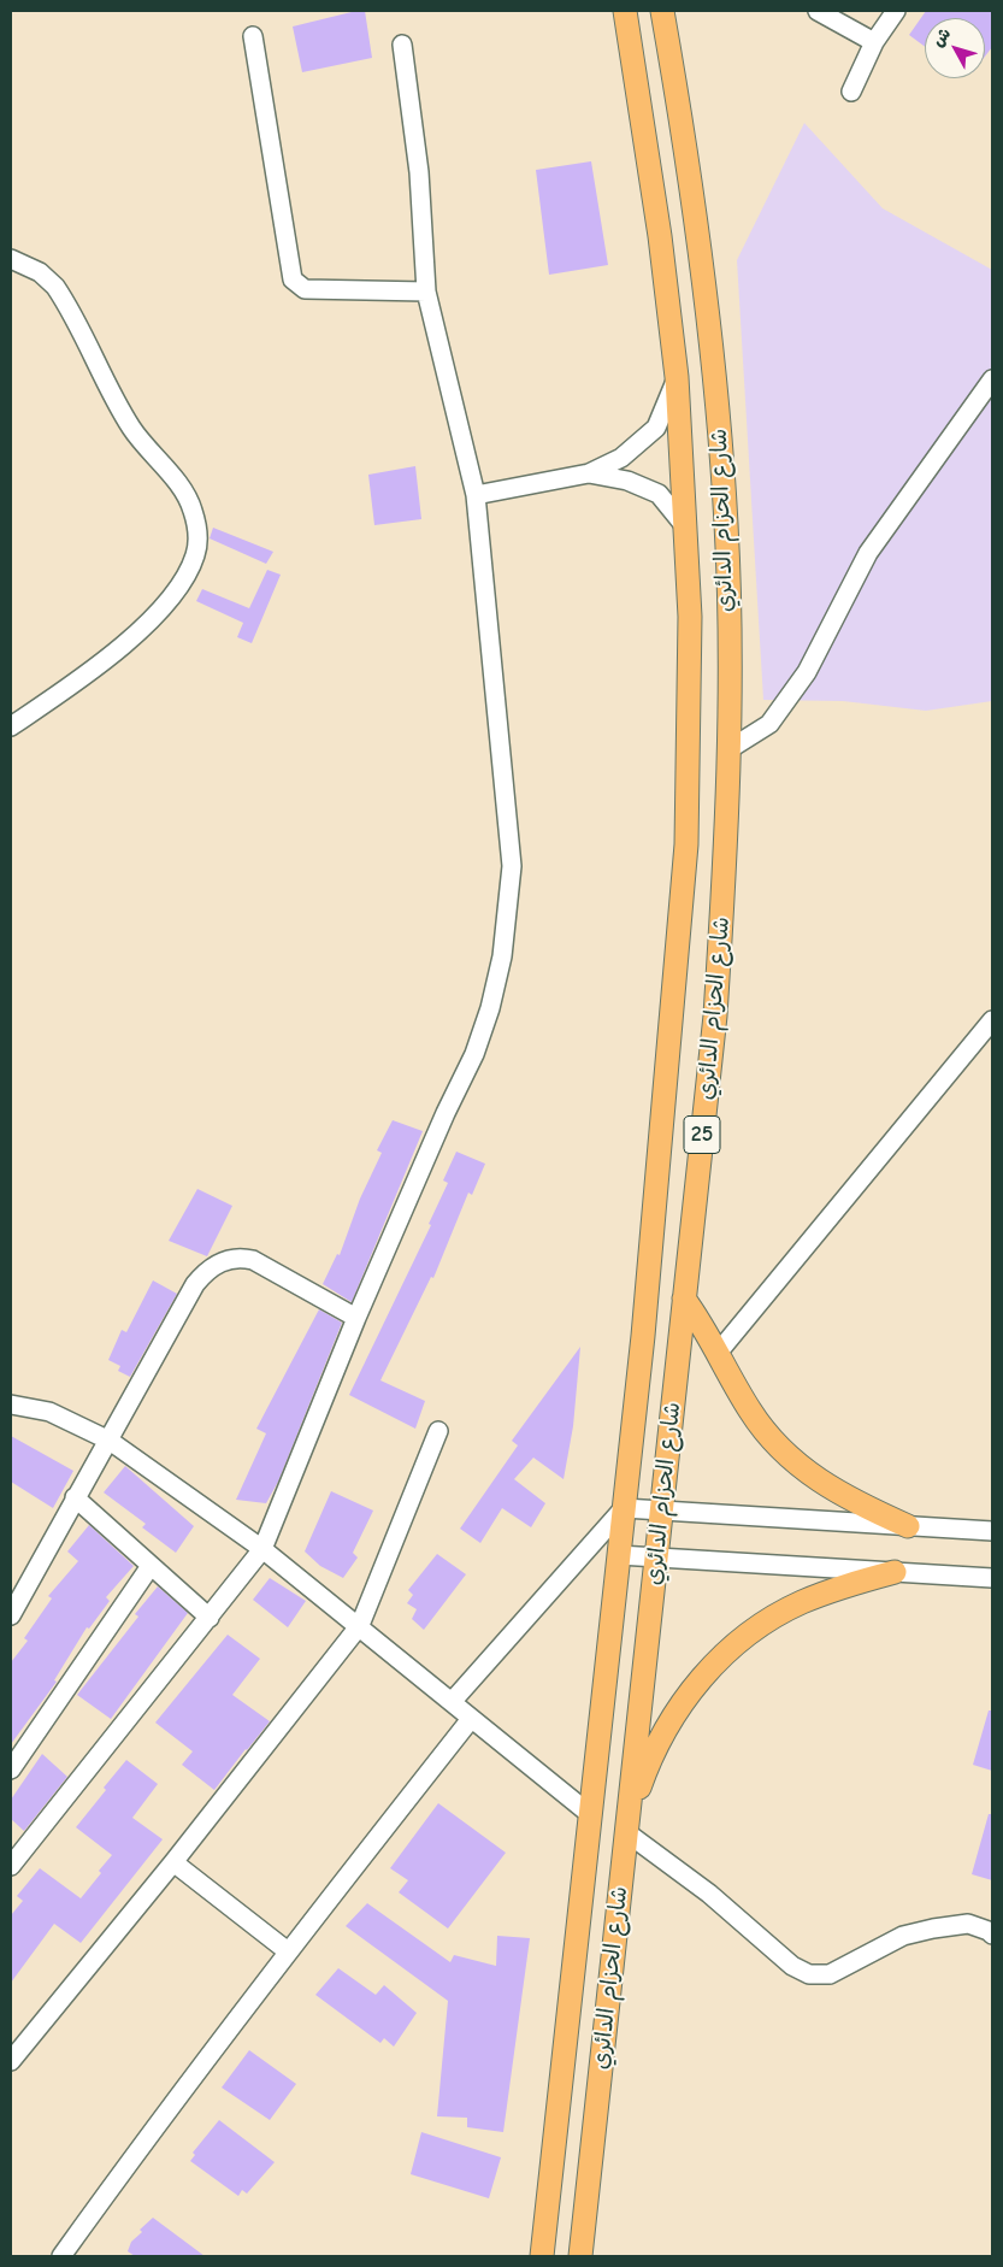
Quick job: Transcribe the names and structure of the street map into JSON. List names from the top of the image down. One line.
{"streets":{"main road":["شارع الحزام الدائري","25"]},"north":"top left"}
